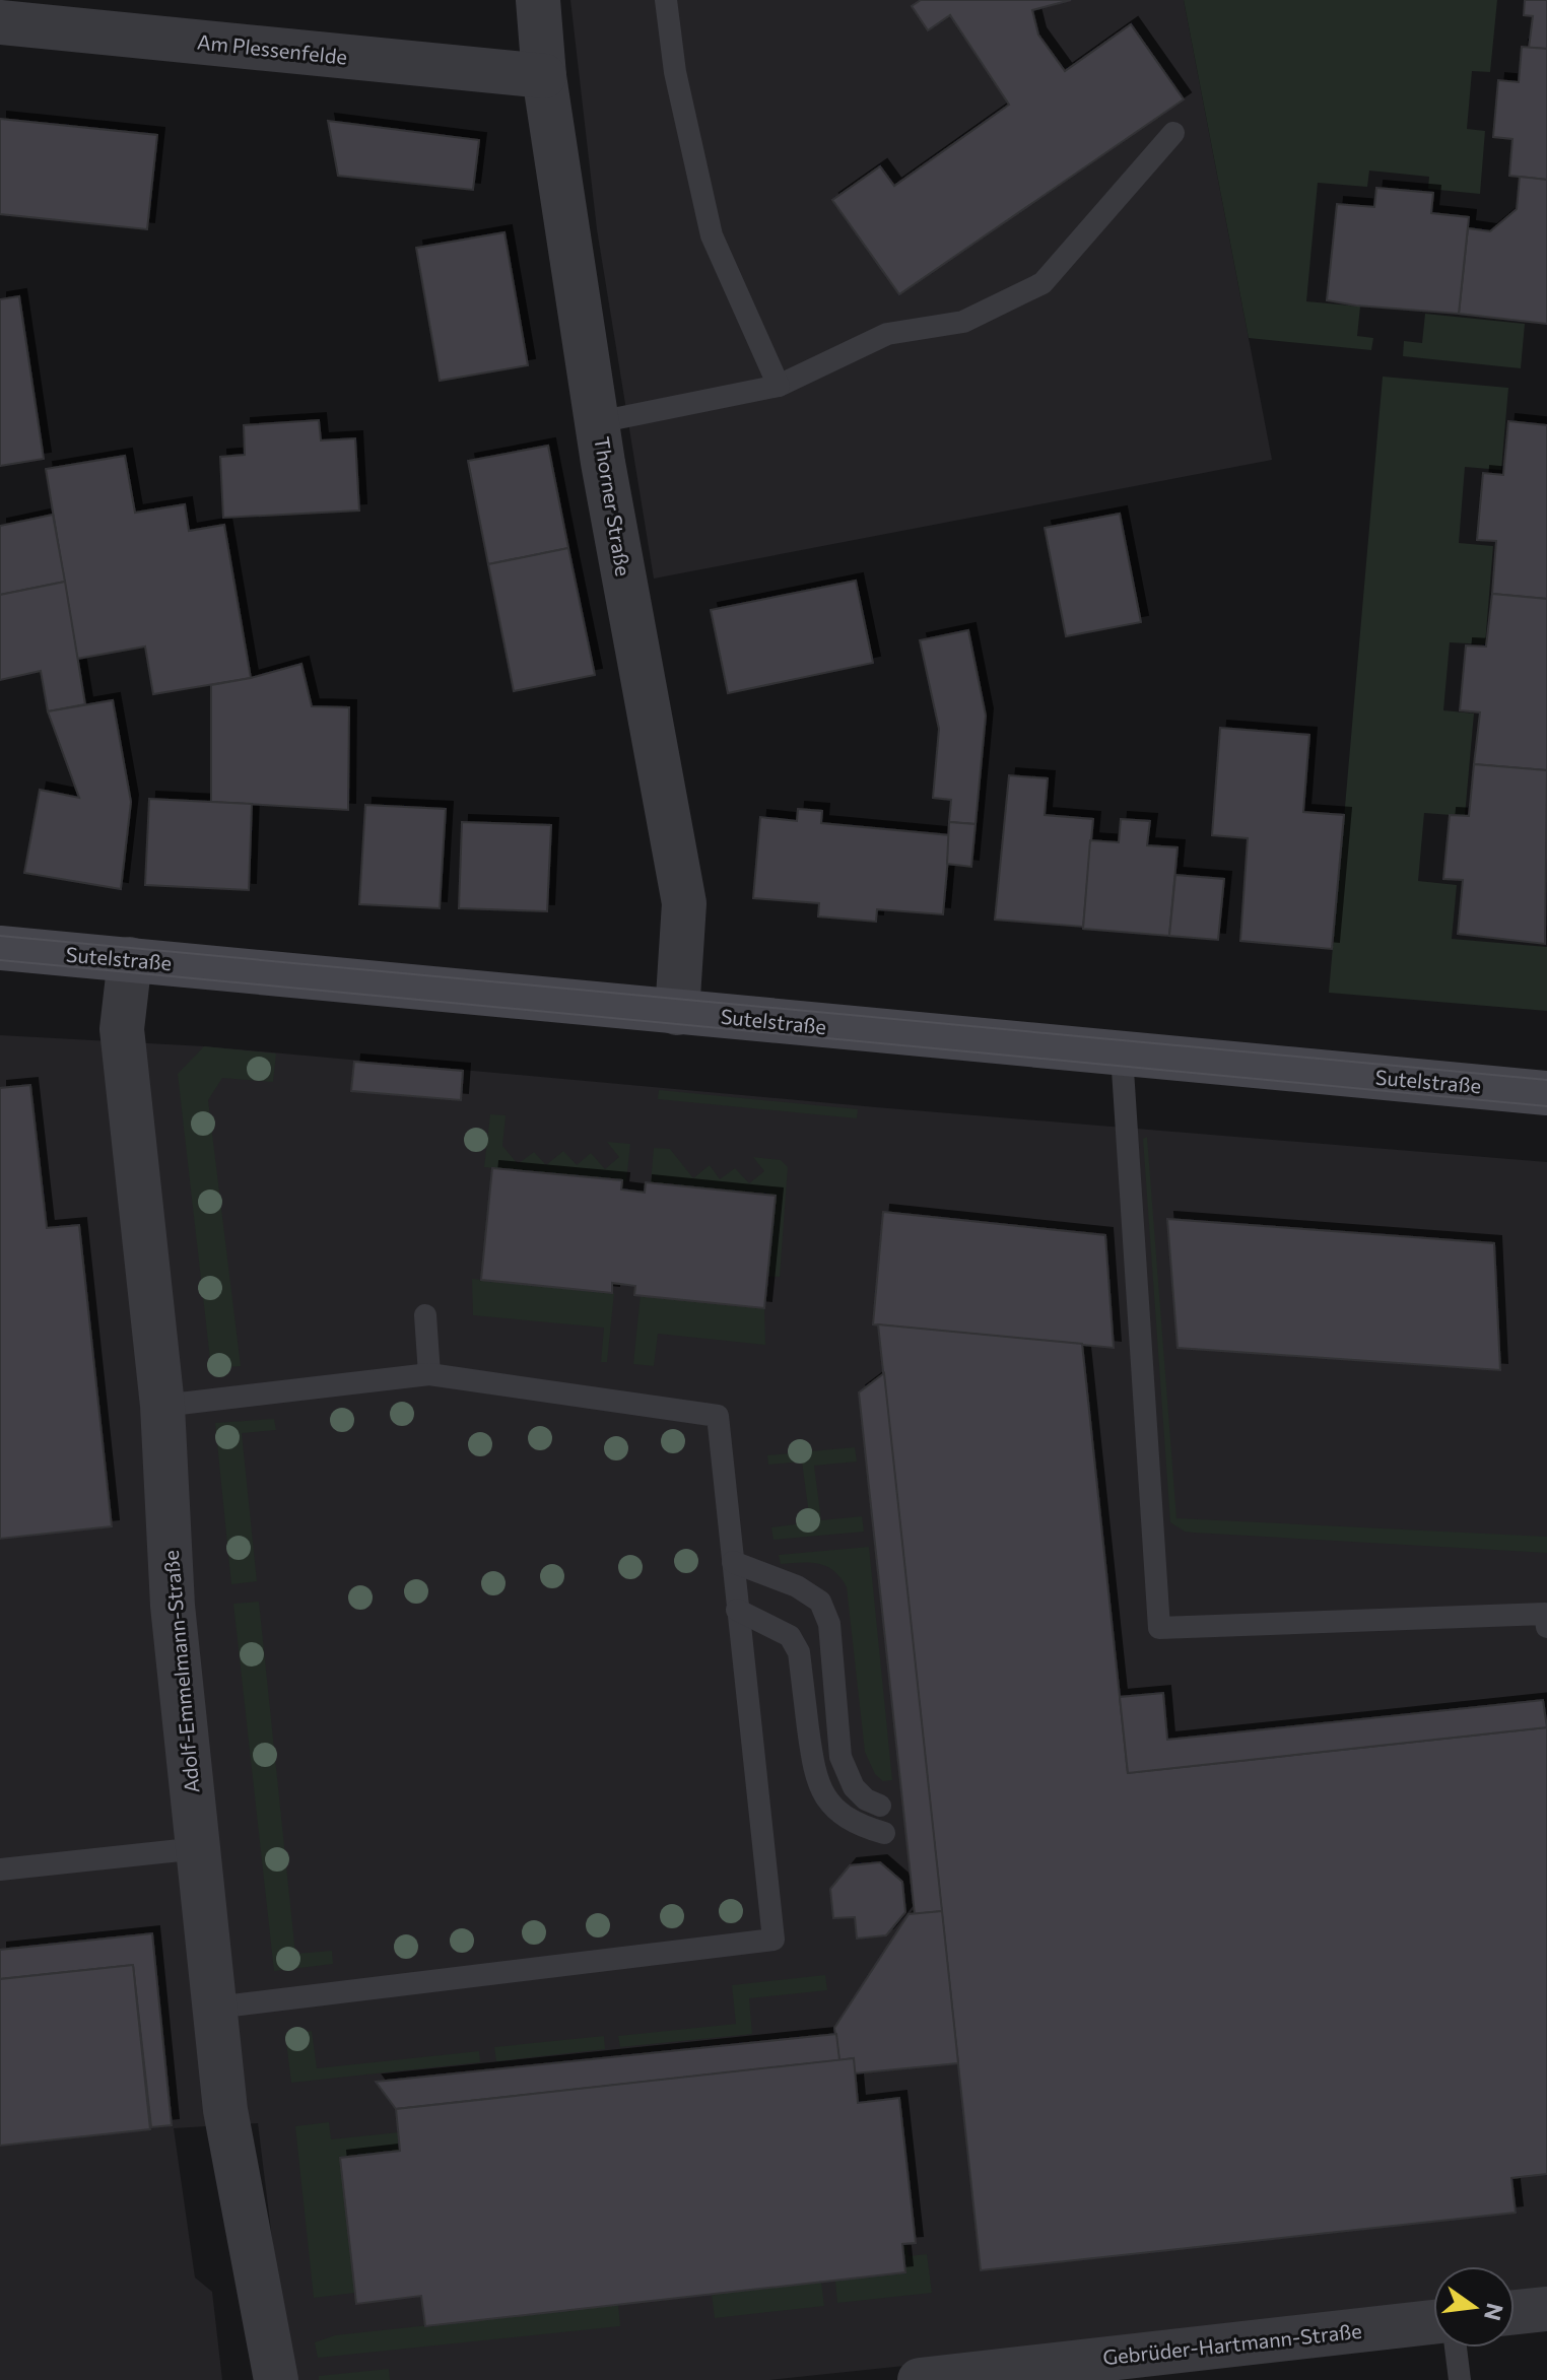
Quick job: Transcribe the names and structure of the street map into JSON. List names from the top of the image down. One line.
{"streets":{"main road":["Sutelstraße"],"street":["Am Plessenfelde","Thorner Straße","Adolf-Emmelmann-Straße","Gebrüder-Hartmann-Straße"]},"crossings":[["Am Plessenfelde","Thorner Straße"],["Thorner Straße","Sutelstraße"],["Sutelstraße","Adolf-Emmelmann-Straße"]],"north":"right"}
